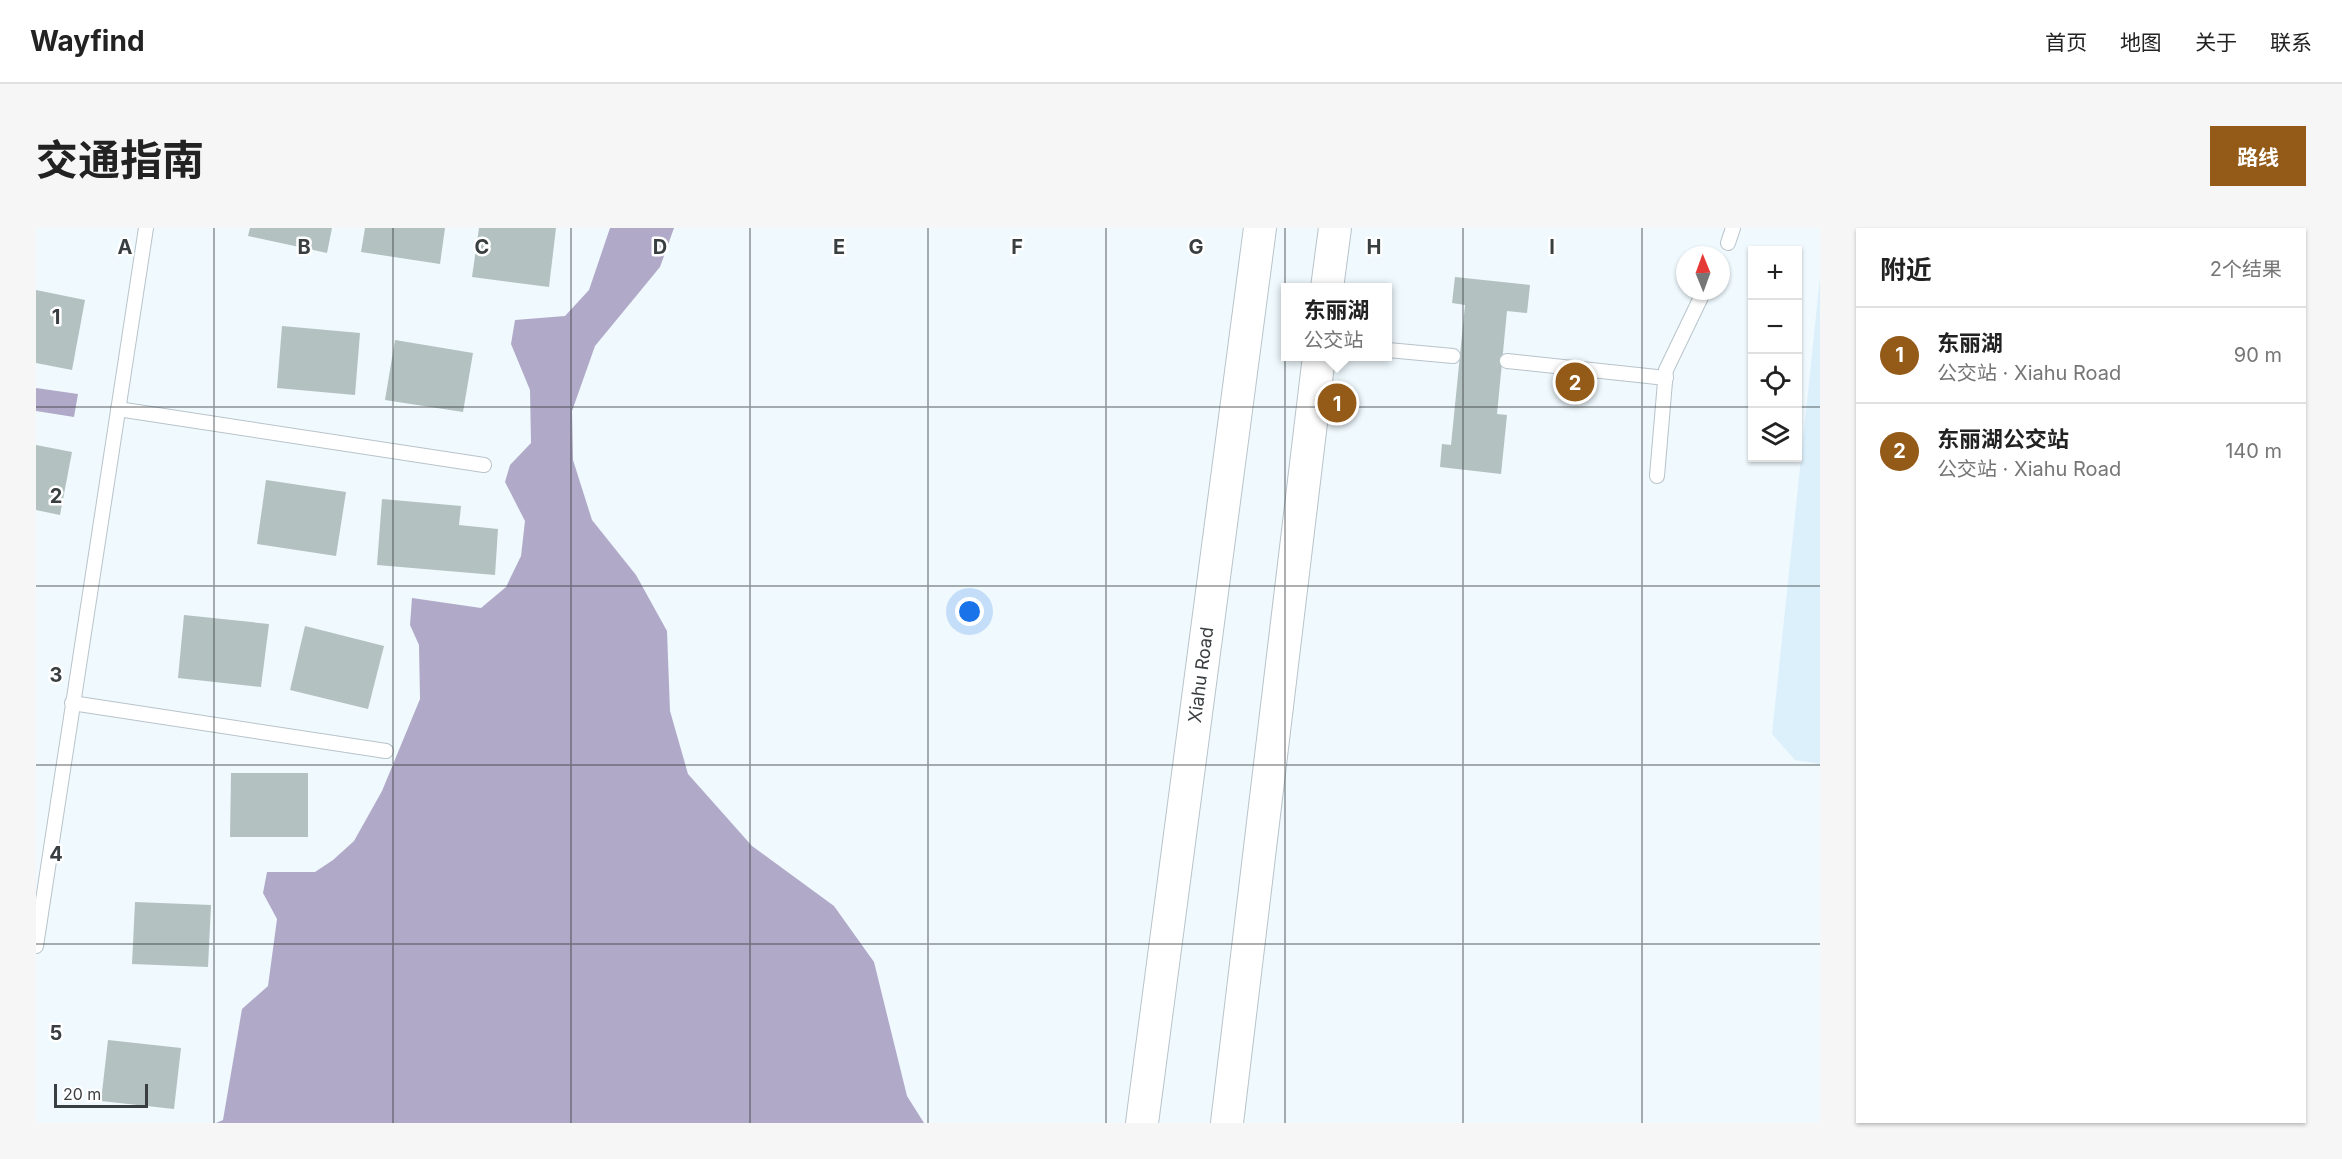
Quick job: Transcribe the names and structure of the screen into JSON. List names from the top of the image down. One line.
{"streets":{"street":["Xiahu Road"]},"scale_bar":"20 m","north":"top","page":{"header":"Wayfind","nav":["首页","地图","关于","联系"],"title":"交通指南","buttons":"路线","heading":["附近","2个结果"],"map_buttons":["+","−"],"popup":["东丽湖","公交站"],"list":[{"mark":"1","name":"东丽湖","note":"公交站 · Xiahu Road","value":"90 m"},{"mark":"2","name":"东丽湖公交站","note":"公交站 · Xiahu Road","value":"140 m"}],"pins":["2","1"],"scale":"20 m"},"grid":{"columns":["A","B","C","D","E","F","G","H","I"],"rows":["1","2","3","4","5"]}}
